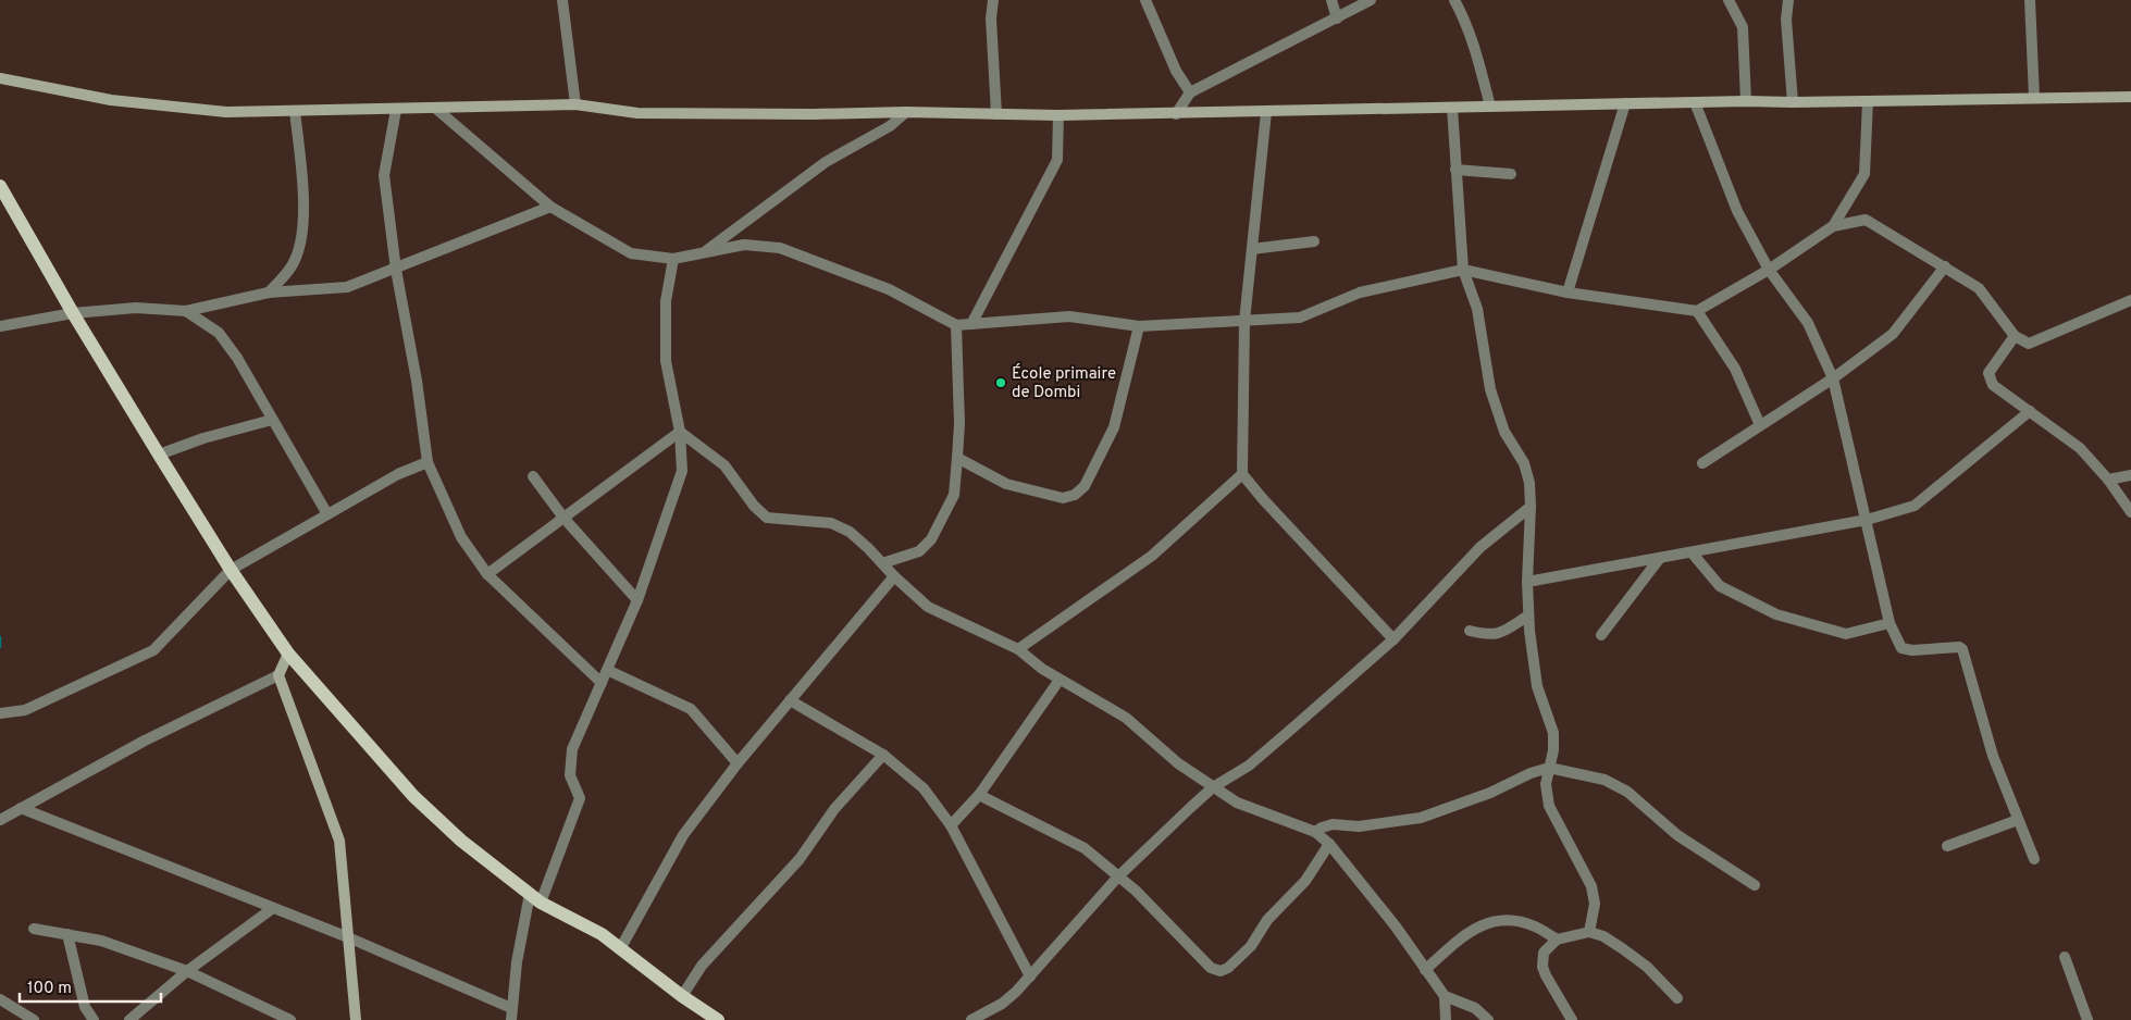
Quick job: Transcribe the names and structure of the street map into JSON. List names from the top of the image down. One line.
{"places":["École primaire de Dombi"],"scale_bar":"100 m"}
